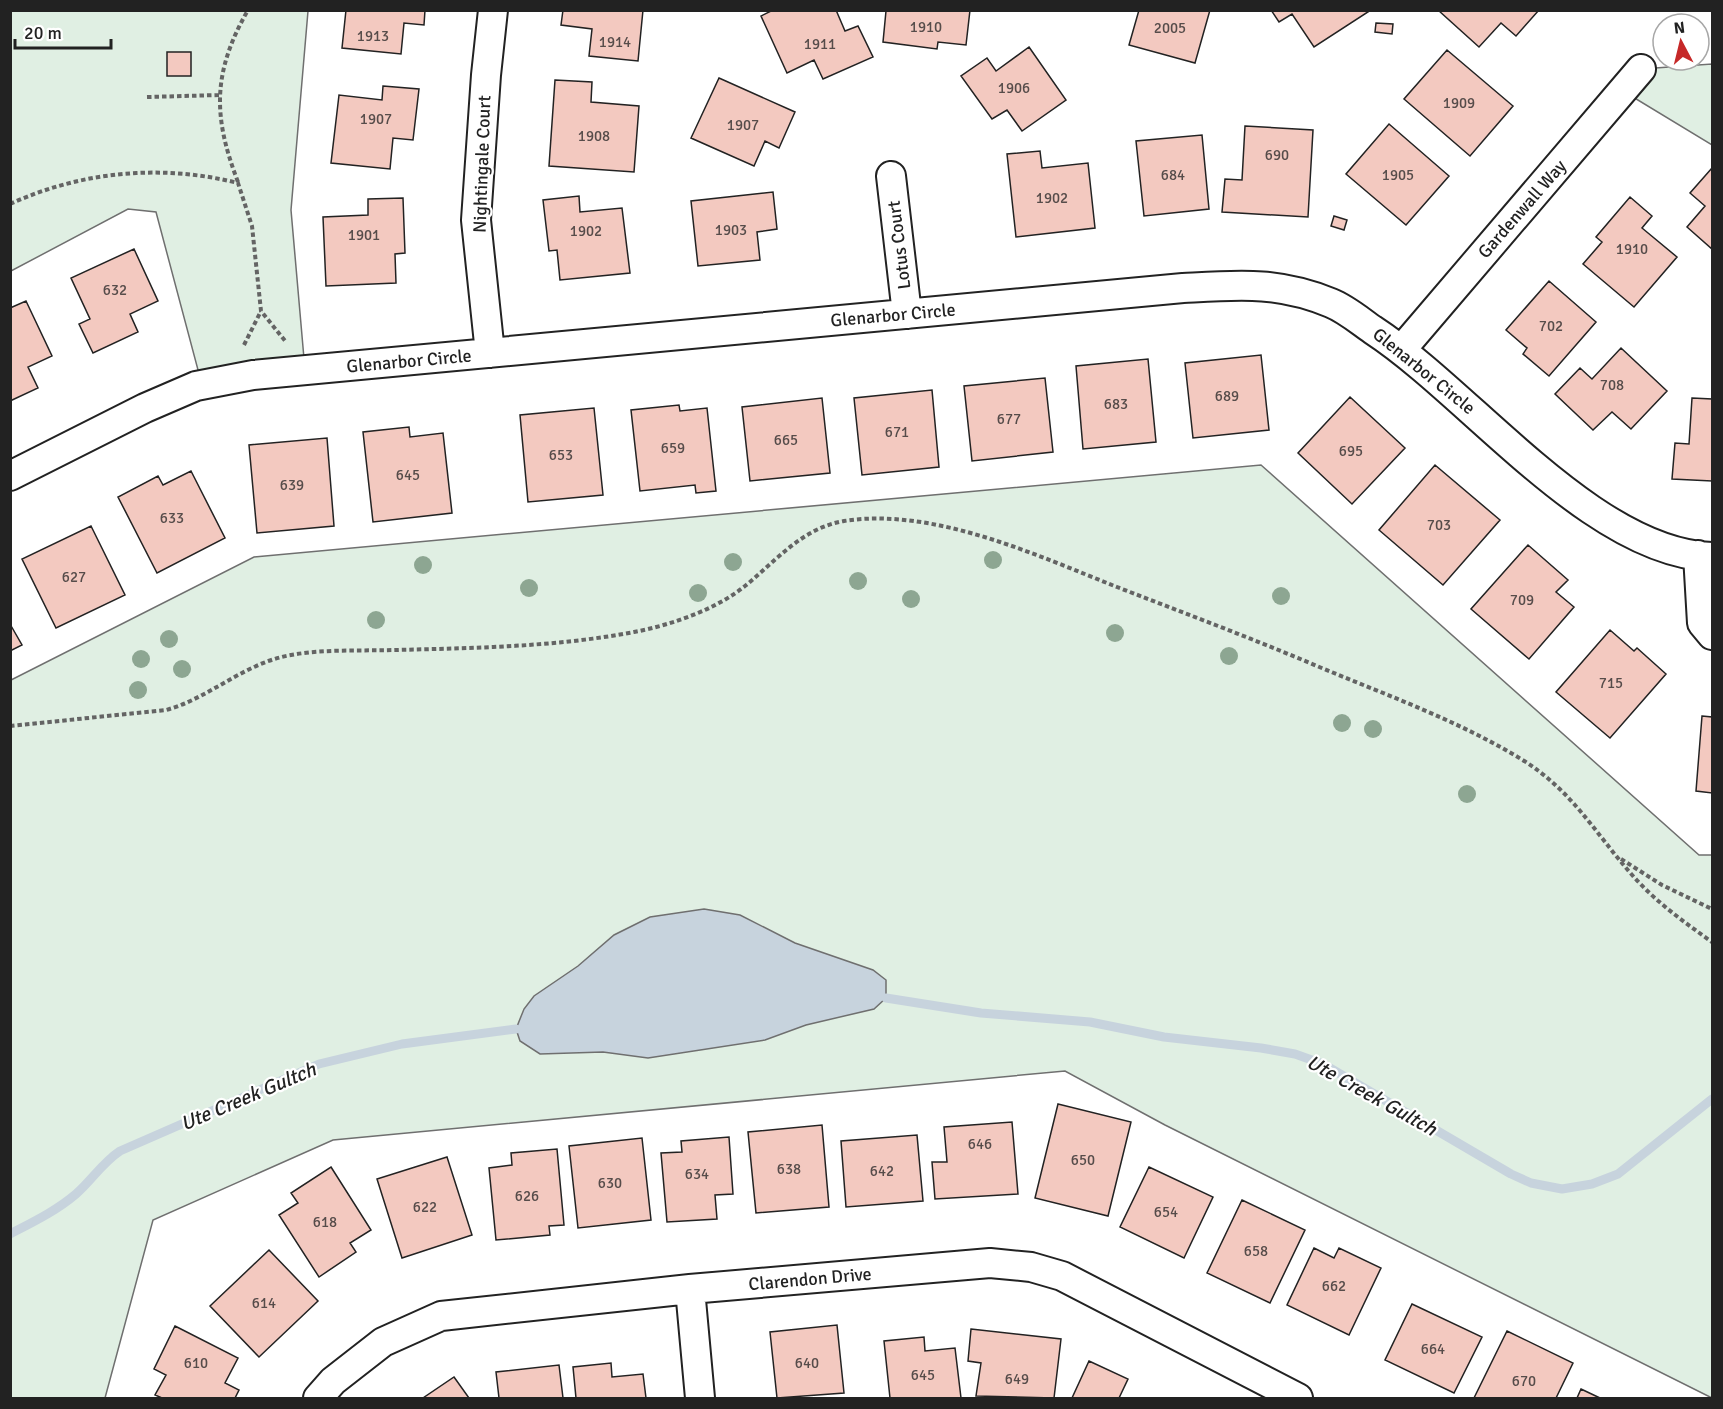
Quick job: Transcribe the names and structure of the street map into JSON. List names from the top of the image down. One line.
{"streets":{"street":["Nightingale Court","Gardenwall Way","Lotus Court","Glenarbor Circle","Clarendon Drive"]},"crossings":[["Nightingale Court","Glenarbor Circle"],["Gardenwall Way","Glenarbor Circle"],["Lotus Court","Glenarbor Circle"]],"water":["Ute Creek Gultch"],"house_numbers":["1910","2005","1913","1914","1911","1906","1909","1907","1907","1908","690","684","1905","1902","1903","1902","1901","1910","632","702","708","689","683","677","671","665","659","695","653","645","639","633","703","627","709","715","646","650","638","642","634","630","626","622","654","618","658","662","614","664","610","640","645","649","670"],"scale_bar":"20 m","north":"top"}
